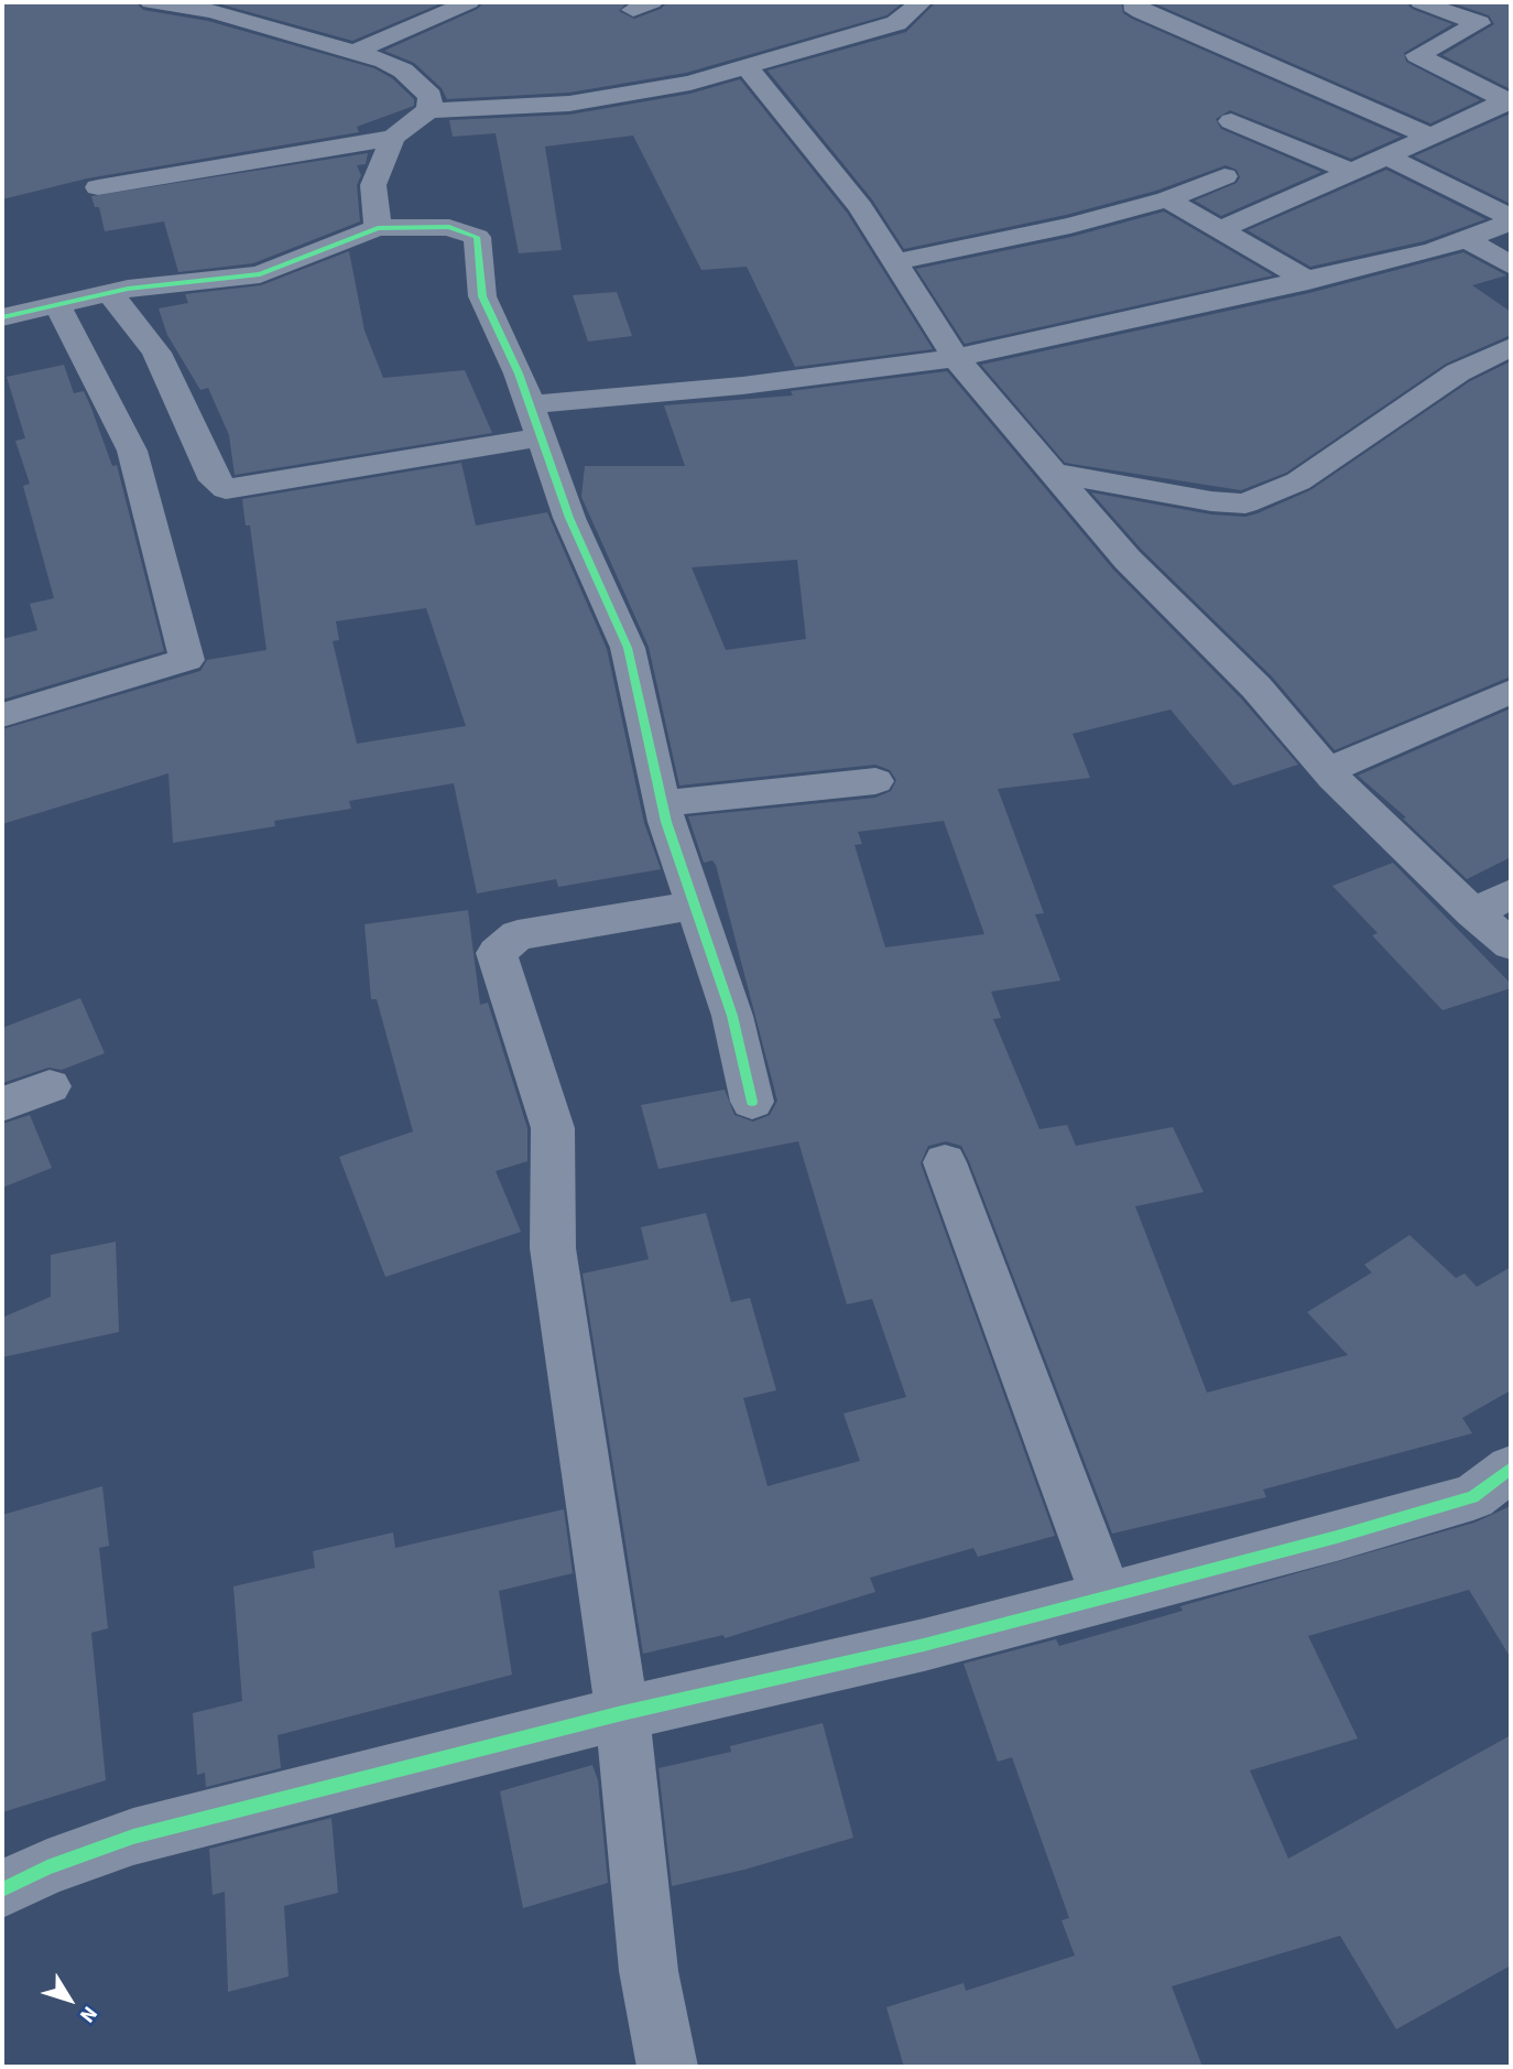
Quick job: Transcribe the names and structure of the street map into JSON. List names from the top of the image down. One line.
{"north":"bottom right"}
